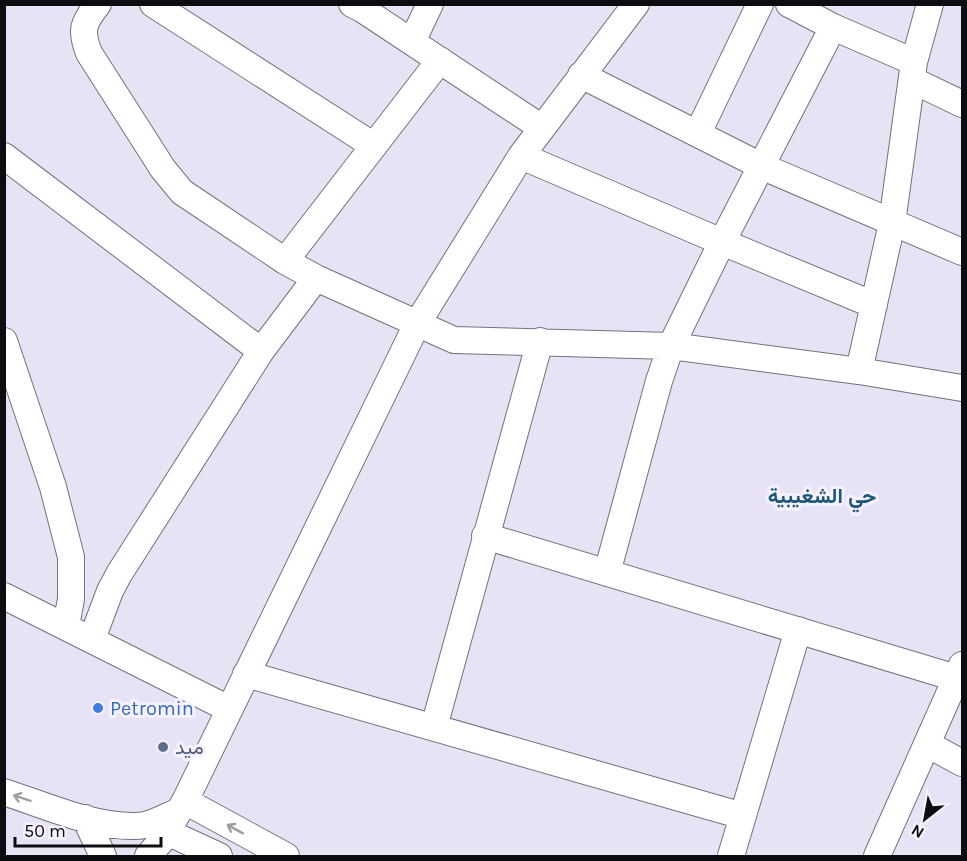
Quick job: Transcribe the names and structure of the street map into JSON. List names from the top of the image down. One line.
{"districts":["حي الشغيبية"],"places":["Petromin","ميد"],"scale_bar":"50 m","north":"bottom left"}
